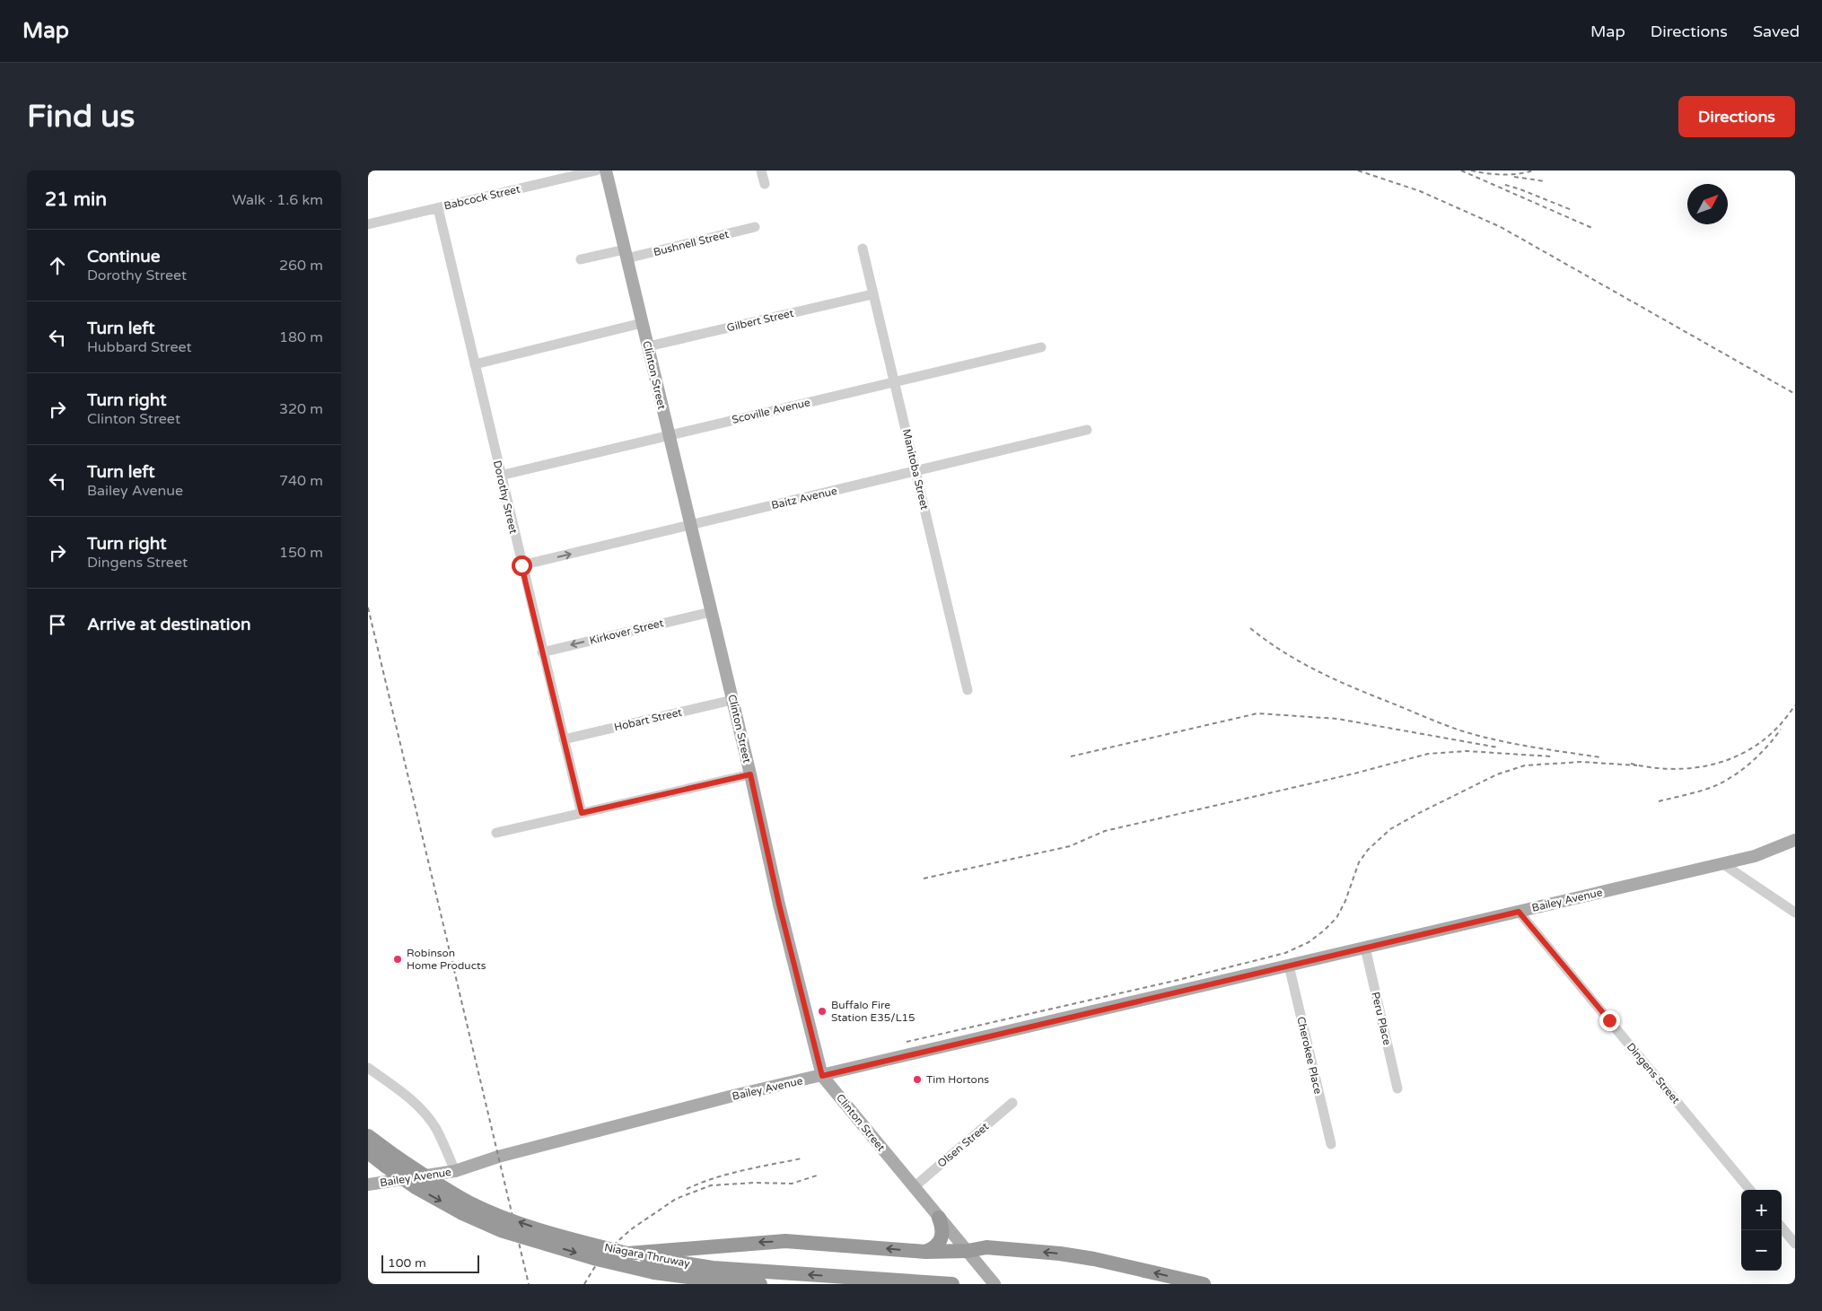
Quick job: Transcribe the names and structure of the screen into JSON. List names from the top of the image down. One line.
{"streets":{"highway":["Niagara Thruway"],"main road":["Clinton Street","Bailey Avenue"],"street":["Babcock Street","Bushnell Street","Gilbert Street","Scoville Avenue","Manitoba Street","Dorothy Street","Baitz Avenue","Kirkover Street","Hobart Street","Peru Place","Cherokee Place","Dingens Street","Olsen Street"]},"crossings":[["Babcock Street","Dorothy Street"],["Bushnell Street","Clinton Street"],["Gilbert Street","Clinton Street"],["Gilbert Street","Manitoba Street"],["Clinton Street","Scoville Avenue"],["Clinton Street","Baitz Avenue"],["Clinton Street","Kirkover Street"],["Clinton Street","Hobart Street"],["Clinton Street","Bailey Avenue"],["Clinton Street","Olsen Street"],["Scoville Avenue","Manitoba Street"],["Scoville Avenue","Dorothy Street"],["Manitoba Street","Baitz Avenue"],["Dorothy Street","Baitz Avenue"],["Dorothy Street","Kirkover Street"],["Dorothy Street","Hobart Street"],["Bailey Avenue","Peru Place"],["Bailey Avenue","Cherokee Place"],["Bailey Avenue","Dingens Street"]],"one_way":["Kirkover Street"],"places":["Robinson Home Products","Buffalo Fire Station E35/L15","Tim Hortons"],"scale_bar":"100 m","north":"top right","page":{"header":"Map","nav":["Map","Directions","Saved"],"buttons":"Directions","title":"Find us","heading":["21 min","Walk · 1.6 km"],"list":[["Continue","Dorothy Street","260 m"],["Turn left","Hubbard Street","180 m"],["Turn right","Clinton Street","320 m"],["Turn left","Bailey Avenue","740 m"],["Turn right","Dingens Street","150 m"],"Arrive at destination"],"map_buttons":["+","−"],"scale":"100 m"}}
